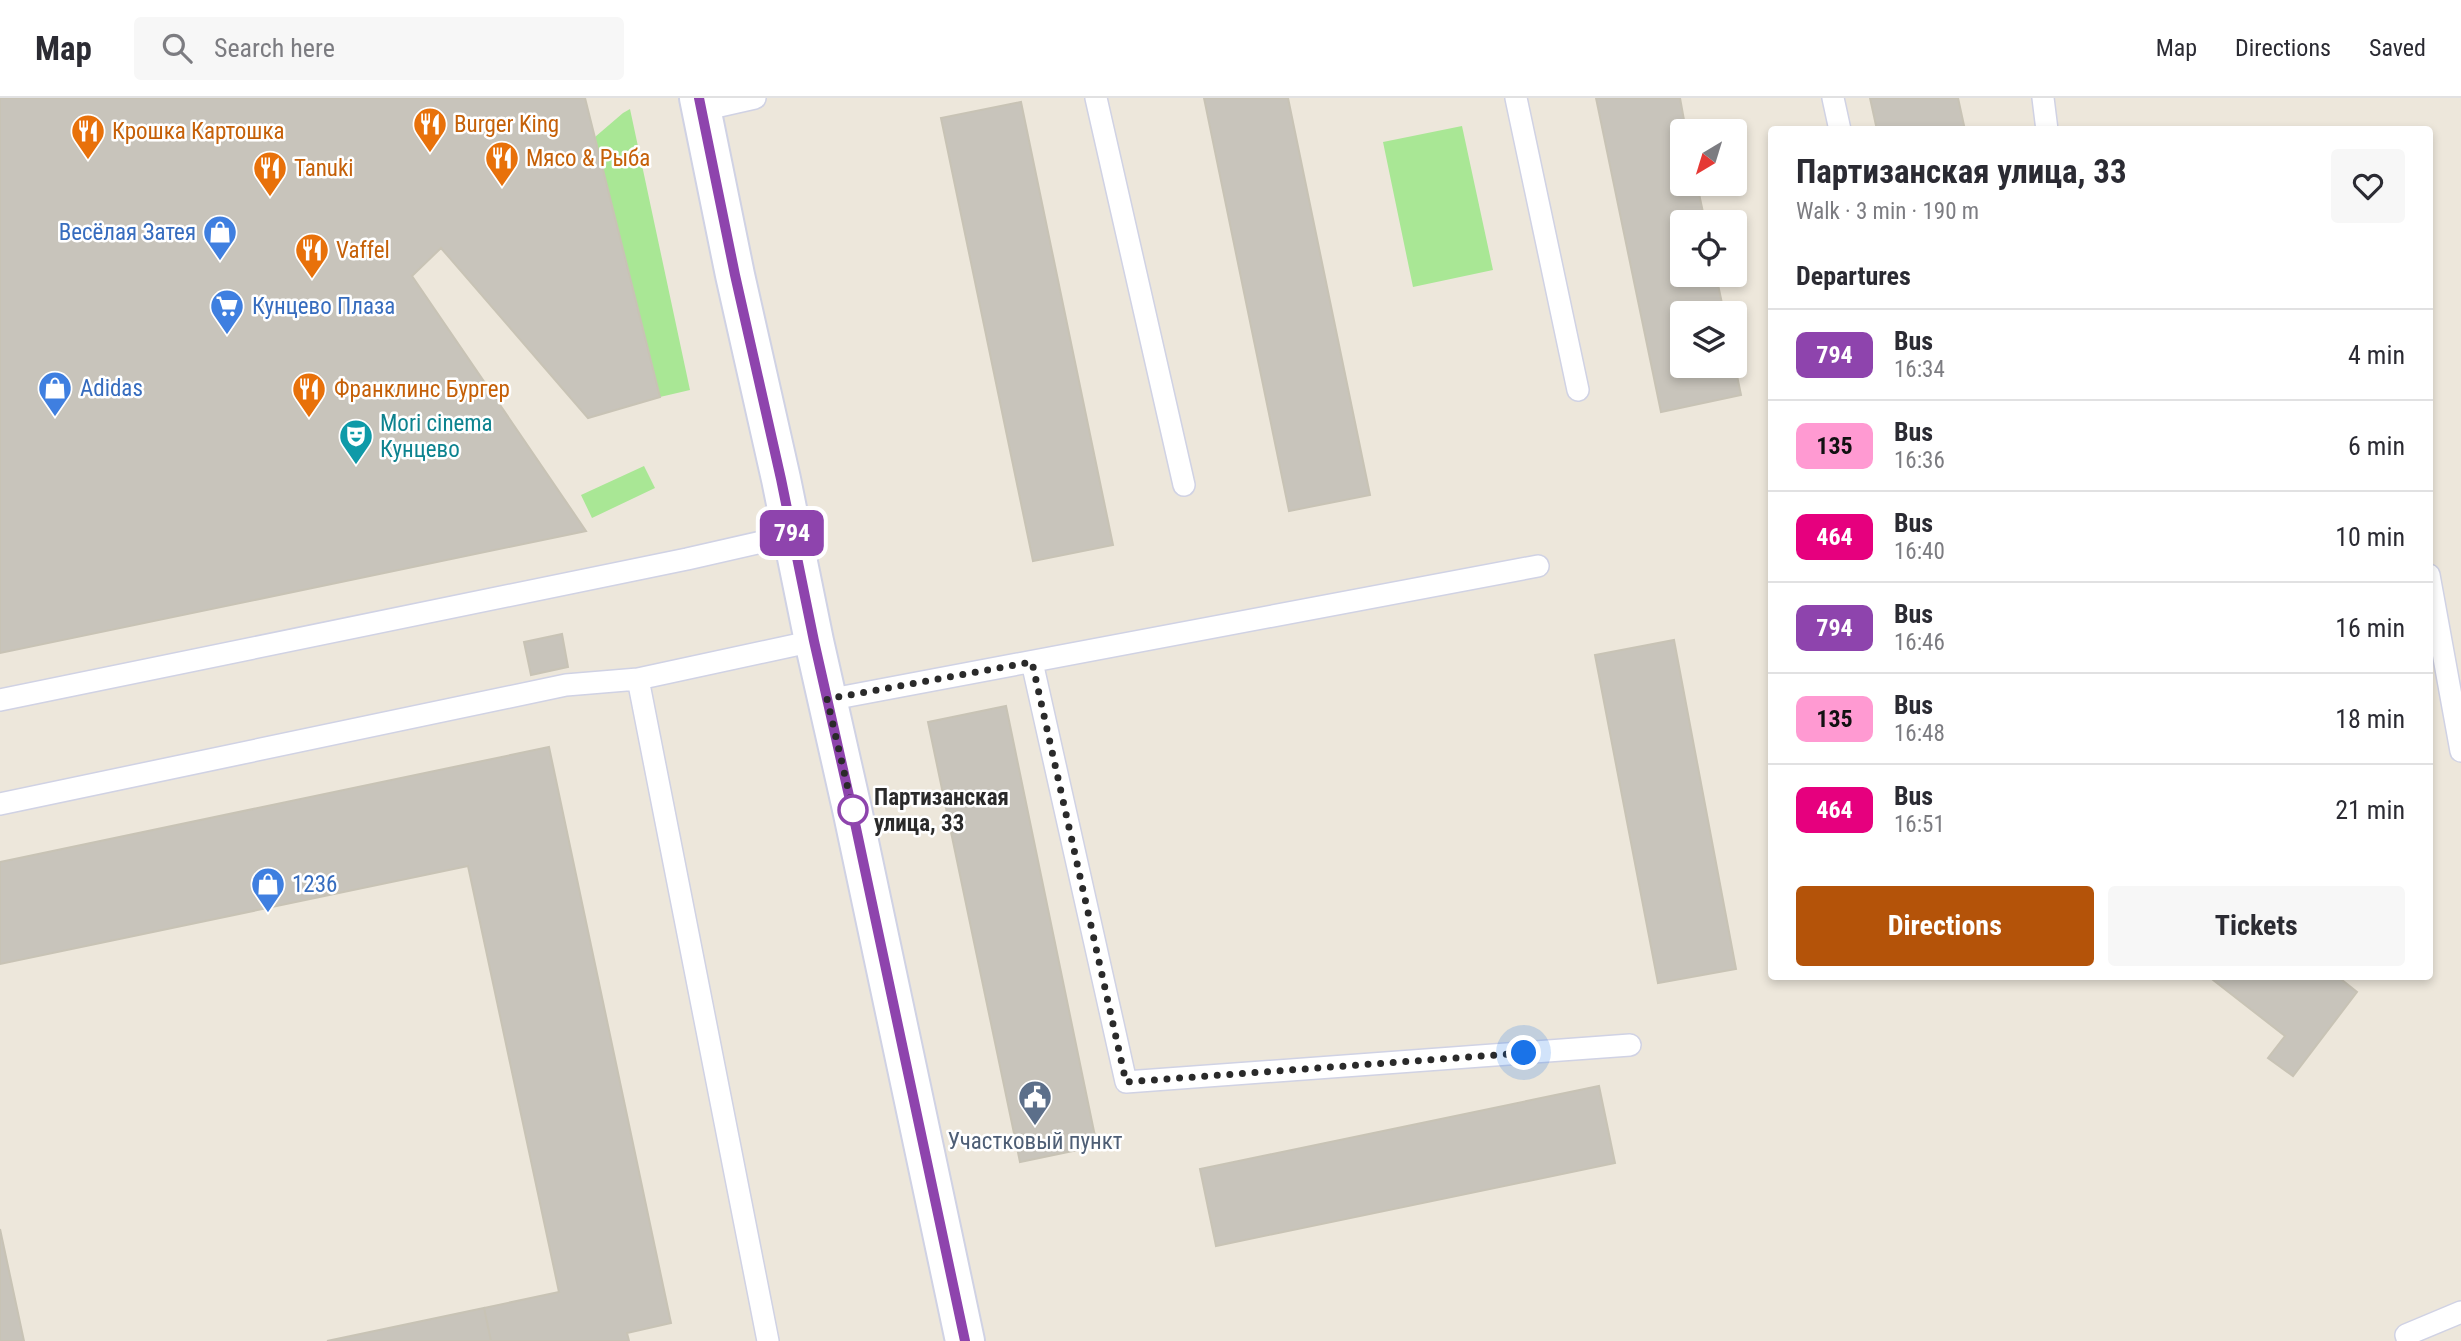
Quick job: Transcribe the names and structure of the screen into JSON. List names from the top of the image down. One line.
{"places":{"restaurant":["Burger King","Крошка Картошка","Мясо & Рыба","Tanuki","Vaffel","Франклинс Бургер"],"shop":["Весёлая Затея","Adidas","1236"],"supermarket":["Кунцево Плаза"],"theatre":["Mori cinema Кунцево"],"other":["Партизанская улица, 33"],"public building":["Участковый пункт"]},"lines":["bus line 794"],"north":"bottom left","page":{"header":"Map","search":"Search here","nav":["Map","Directions","Saved"],"on_map":"794","heading":[["Партизанская улица, 33","Walk · 3 min · 190 m"],"Departures"],"list":[{"mark":"794","name":"Bus","note":"16:34","value":"4 min"},{"mark":"135","name":"Bus","note":"16:36","value":"6 min"},{"mark":"464","name":"Bus","note":"16:40","value":"10 min"},{"mark":"794","name":"Bus","note":"16:46","value":"16 min"},{"mark":"135","name":"Bus","note":"16:48","value":"18 min"},{"mark":"464","name":"Bus","note":"16:51","value":"21 min"}],"buttons":["Directions","Tickets"]}}
